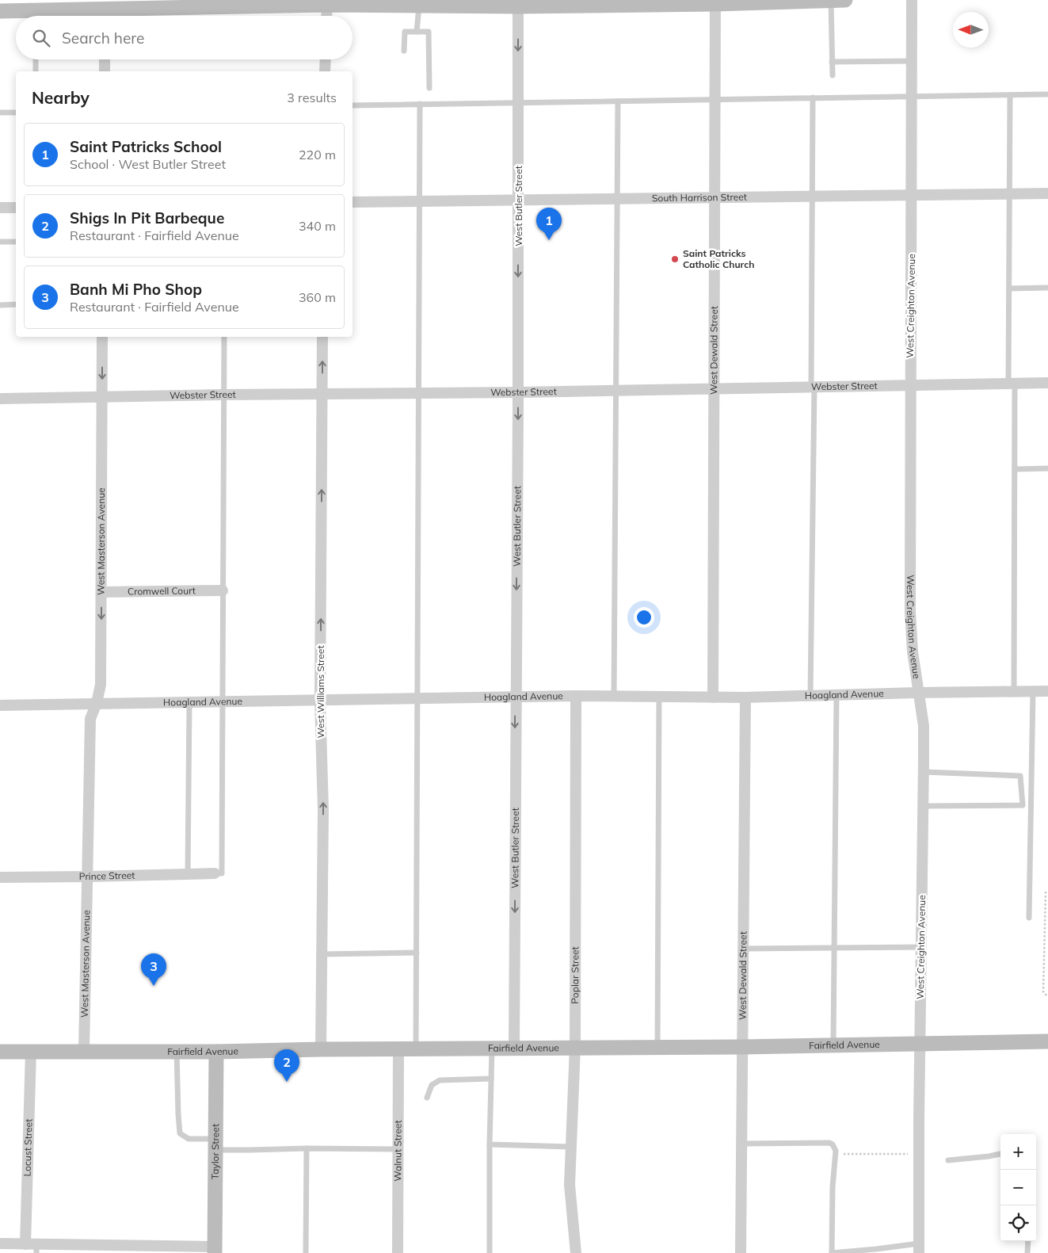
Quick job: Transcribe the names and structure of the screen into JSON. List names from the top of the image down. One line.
{"streets":{"main road":["Fairfield Avenue","Taylor Street"],"street":["South Harrison Street","West Butler Street","West Creighton Avenue","West Dewald Street","Webster Street","West Masterson Avenue","Cromwell Court","West Williams Street","Hoagland Avenue","Prince Street","Poplar Street","Locust Street","Walnut Street"]},"crossings":[["South Harrison Street","West Butler Street"],["South Harrison Street","West Creighton Avenue"],["South Harrison Street","West Dewald Street"],["West Butler Street","Webster Street"],["West Butler Street","Hoagland Avenue"],["West Butler Street","Fairfield Avenue"],["West Creighton Avenue","Webster Street"],["West Creighton Avenue","Hoagland Avenue"],["West Creighton Avenue","Fairfield Avenue"],["West Dewald Street","Webster Street"],["West Dewald Street","Hoagland Avenue"],["West Dewald Street","Fairfield Avenue"],["Webster Street","West Masterson Avenue"],["Webster Street","West Williams Street"],["West Masterson Avenue","Cromwell Court"],["West Masterson Avenue","Hoagland Avenue"],["West Masterson Avenue","Prince Street"],["West Masterson Avenue","Fairfield Avenue"],["West Williams Street","Hoagland Avenue"],["West Williams Street","Fairfield Avenue"],["Hoagland Avenue","Poplar Street"],["Poplar Street","Fairfield Avenue"],["Fairfield Avenue","Locust Street"],["Fairfield Avenue","Walnut Street"],["Fairfield Avenue","Taylor Street"]],"one_way":["West Butler Street","West Williams Street"],"places":["Saint Patricks Catholic Church"],"north":"left","page":{"search":"Search here","heading":["Nearby","3 results"],"list":[{"mark":"1","name":"Saint Patricks School","note":"School · West Butler Street","value":"220 m"},{"mark":"2","name":"Shigs In Pit Barbeque","note":"Restaurant · Fairfield Avenue","value":"340 m"},{"mark":"3","name":"Banh Mi Pho Shop","note":"Restaurant · Fairfield Avenue","value":"360 m"}],"pins":["1","3","2"],"map_buttons":["+","−"]}}
